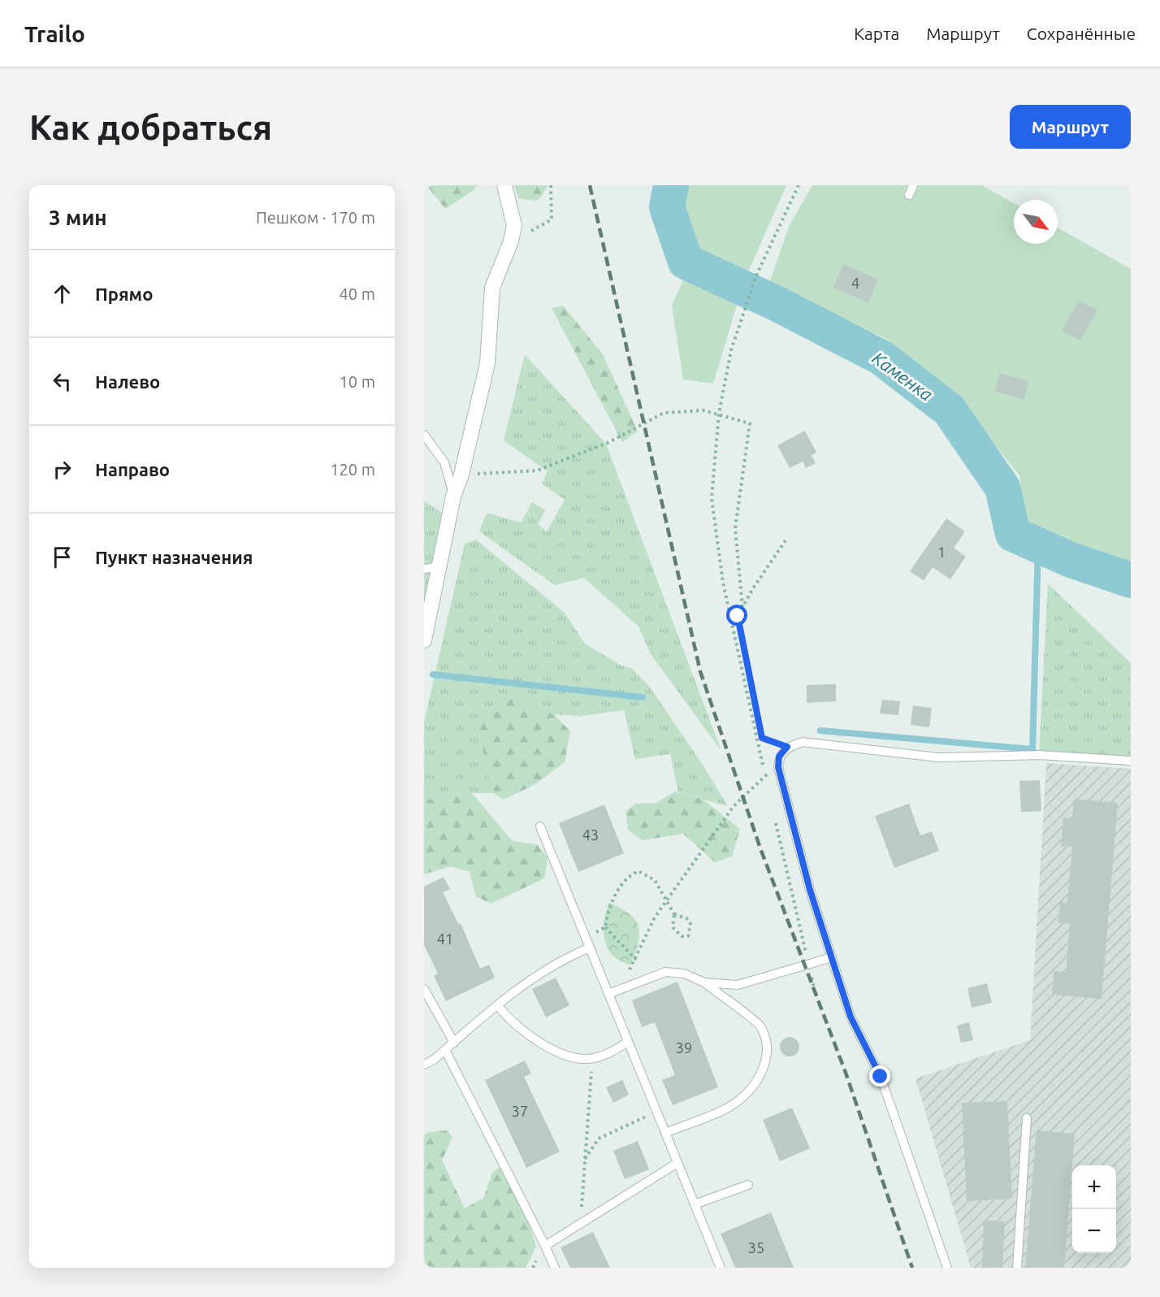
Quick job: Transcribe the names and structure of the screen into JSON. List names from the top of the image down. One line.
{"water":["Каменка"],"house_numbers":["4","1","43","41","39","37","35"],"north":"bottom right","page":{"header":"Trailo","nav":["Карта","Маршрут","Сохранённые"],"buttons":"Маршрут","title":"Как добраться","heading":["3 мин","Пешком · 170 m"],"list":[["Прямо","40 m"],["Налево","10 m"],["Направо","120 m"],"Пункт назначения"],"map_buttons":["+","−"]}}
